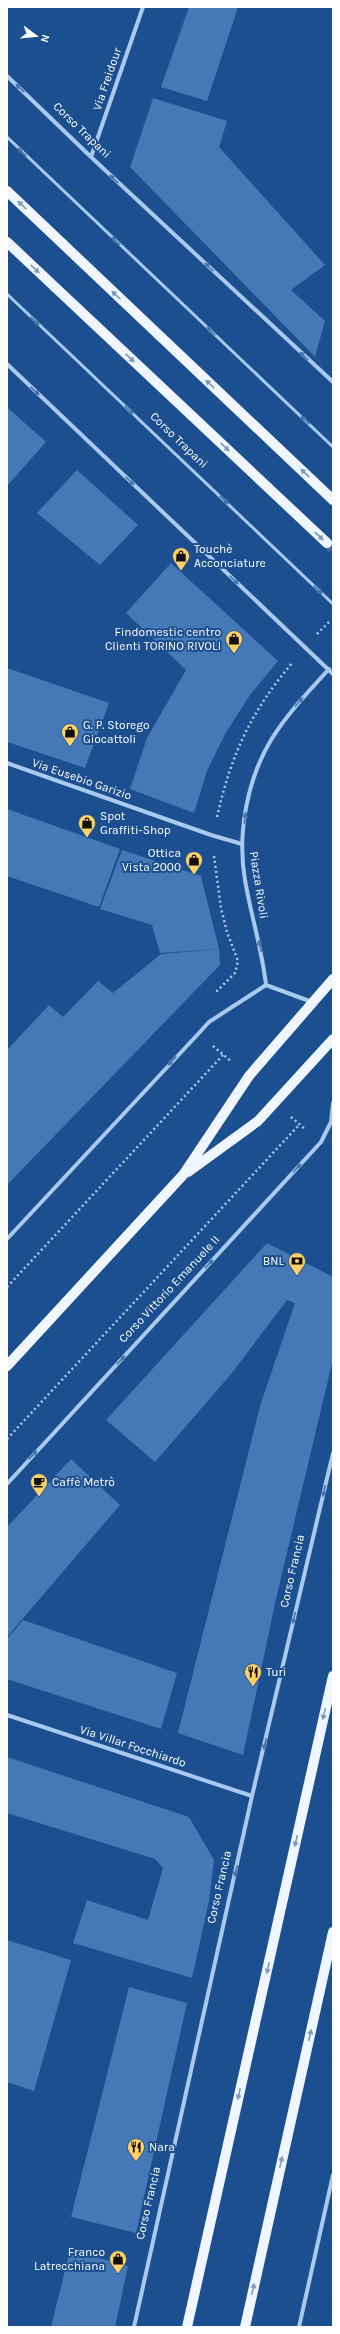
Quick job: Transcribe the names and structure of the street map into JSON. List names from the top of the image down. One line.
{"streets":{"street":["Via Freidour","Corso Trapani","Via Eusebio Garizio","Piazza Rivoli","Corso Vittorio Emanuele II","Corso Francia","Via Villar Focchiardo"]},"crossings":[["Via Freidour","Corso Trapani"],["Via Eusebio Garizio","Piazza Rivoli"],["Corso Francia","Via Villar Focchiardo"]],"one_way":["Piazza Rivoli","Corso Vittorio Emanuele II","Corso Francia"],"places":{"shop":["Touchè Acconciature","Findomestic centro Clienti TORINO RIVOLI","G. P. Storego Giocattoli","Spot Graffiti-Shop","Ottica Vista 2000","Franco Latrecchiana"],"bank":["BNL"],"cafe":["Caffè Metrò"],"restaurant":["Turi","Nara"]},"north":"right"}
